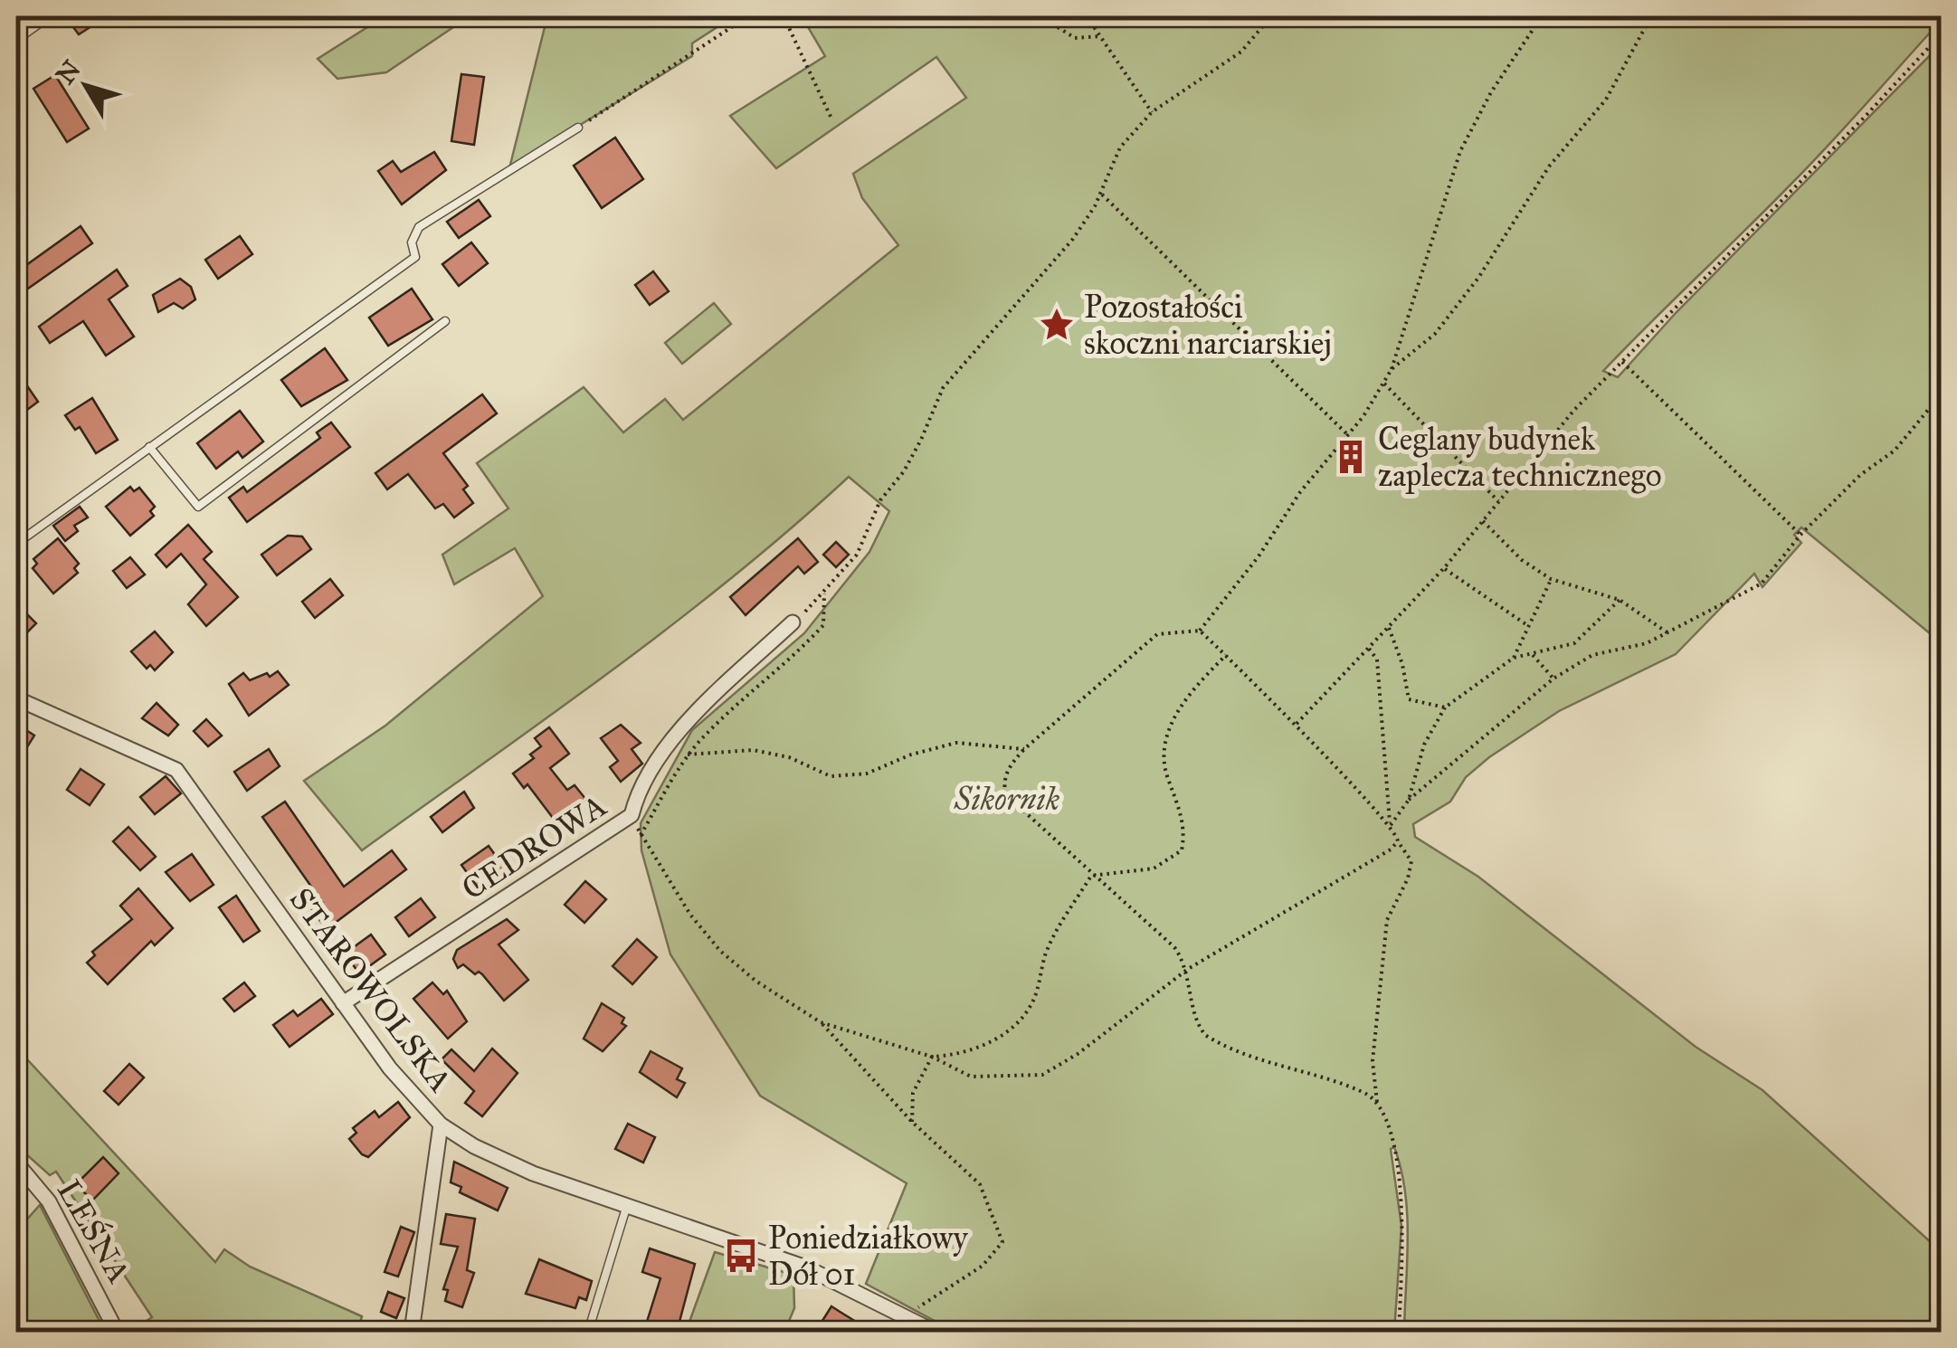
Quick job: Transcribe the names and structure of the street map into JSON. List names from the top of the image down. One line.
{"streets":{"street":["CEDROWA","STAROWOLSKA","LEŚNA"]},"crossings":[["CEDROWA","STAROWOLSKA"]],"parks":["Sikornik"],"places":{"place":["Pozostałości skoczni narciarskiej"],"building":["Ceglany budynek zaplecza technicznego"],"bus stop":["Poniedziałkowy Dół 01"]},"north":"top left"}
